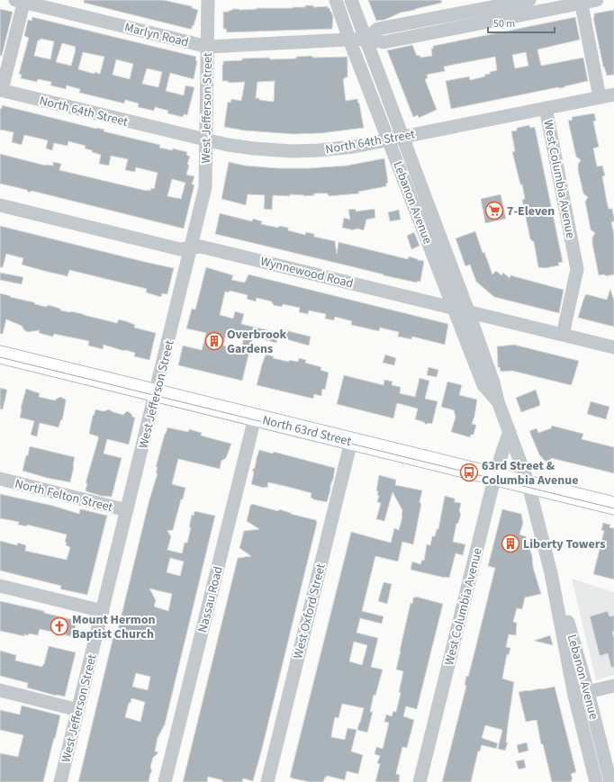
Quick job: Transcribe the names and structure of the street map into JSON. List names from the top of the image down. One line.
{"streets":{"main road":["North 63rd Street"],"street":["Marlyn Road","West Jefferson Street","North 64th Street","West Columbia Avenue","Lebanon Avenue","Wynnewood Road","North Felton Street","Nassau Road","West Oxford Street"]},"crossings":[["Marlyn Road","West Jefferson Street"],["Marlyn Road","Lebanon Avenue"],["West Jefferson Street","North 64th Street"],["West Jefferson Street","Wynnewood Road"],["West Jefferson Street","North 63rd Street"],["West Jefferson Street","North Felton Street"],["North 64th Street","West Columbia Avenue"],["North 64th Street","Lebanon Avenue"],["West Columbia Avenue","Lebanon Avenue"],["West Columbia Avenue","Wynnewood Road"],["West Columbia Avenue","North 63rd Street"],["Lebanon Avenue","Wynnewood Road"],["Lebanon Avenue","North 63rd Street"],["North 63rd Street","Nassau Road"],["North 63rd Street","West Oxford Street"]],"places":{"supermarket":["7-Eleven"],"building":["Overbrook Gardens","Liberty Towers"],"bus stop":["63rd Street & Columbia Avenue"],"church":["Mount Hermon Baptist Church"]},"scale_bar":"50 m"}
